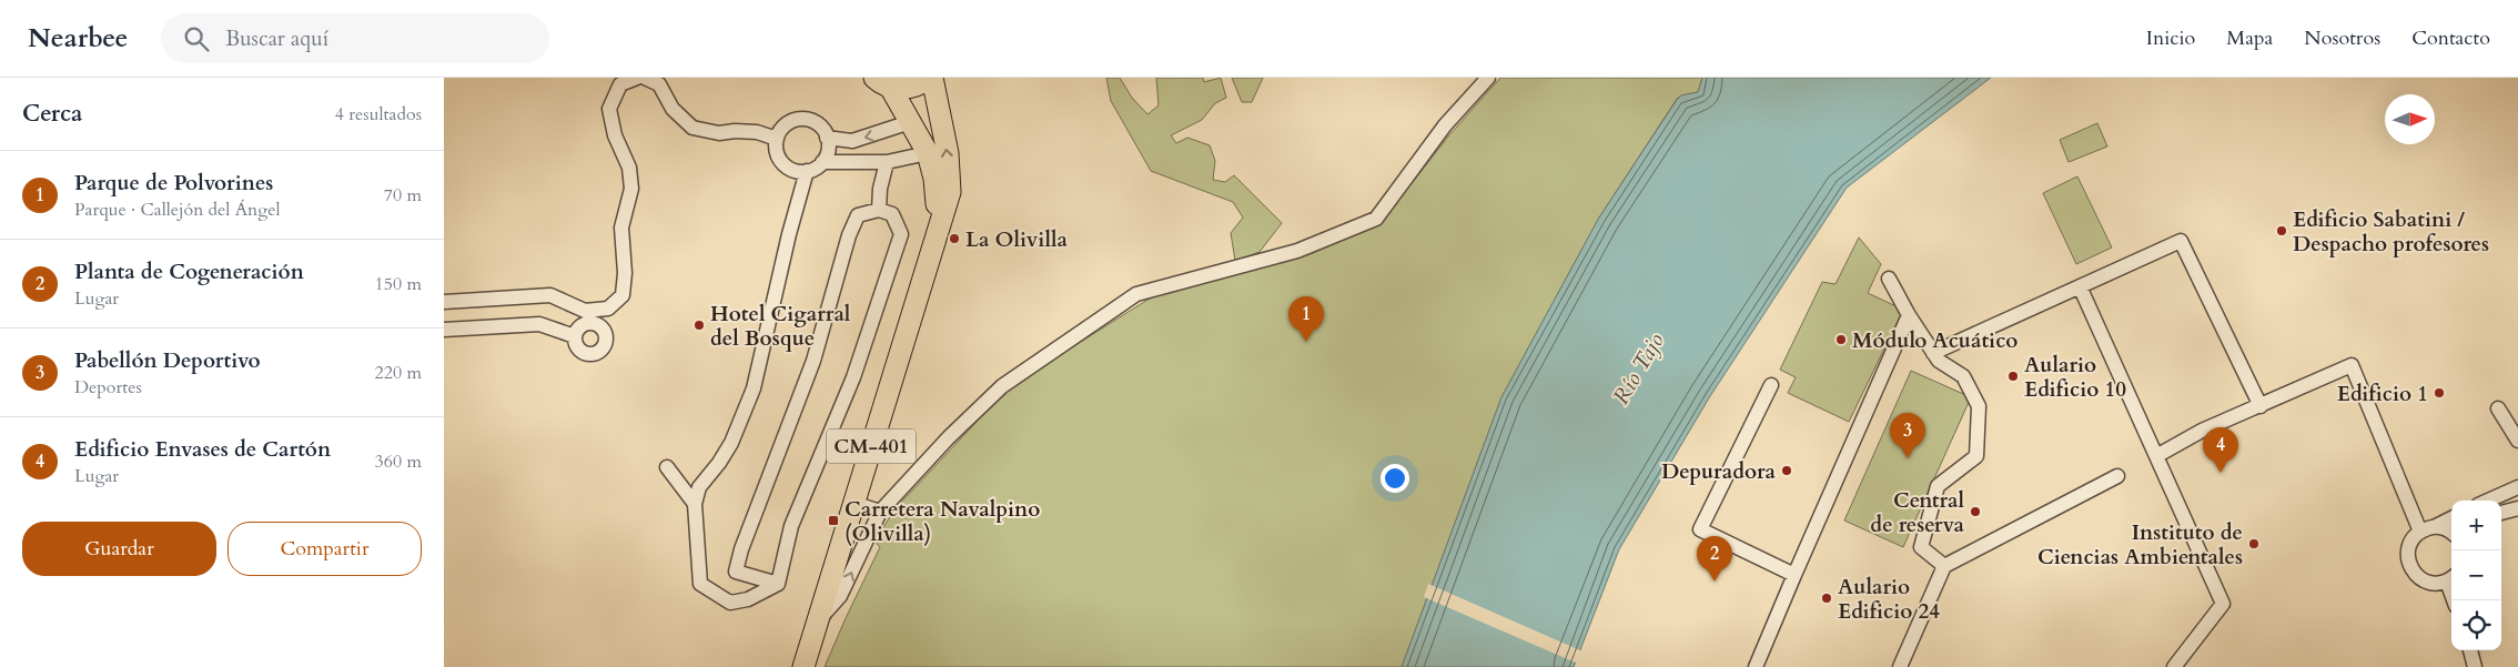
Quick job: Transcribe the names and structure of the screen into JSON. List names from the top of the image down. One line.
{"streets":{"main road":["CM-401"]},"water":["Río Tajo"],"places":{"other":["Edificio Sabatini / Despacho profesores","La Olivilla","Hotel Cigarral del Bosque","Módulo Acuático","Aulario Edificio 10","Edificio 1","Depuradora","Central de reserva","Instituto de Ciencias Ambientales","Aulario Edificio 24"],"transit":["Carretera Navalpino (Olivilla)"]},"north":"right","page":{"header":"Nearbee","search":"Buscar aquí","nav":["Inicio","Mapa","Nosotros","Contacto"],"heading":["Cerca","4 resultados"],"list":[{"mark":"1","name":"Parque de Polvorines","note":"Parque · Callejón del Ángel","value":"70 m"},{"mark":"2","name":"Planta de Cogeneración","note":"Lugar","value":"150 m"},{"mark":"3","name":"Pabellón Deportivo","note":"Deportes","value":"220 m"},{"mark":"4","name":"Edificio Envases de Cartón","note":"Lugar","value":"360 m"}],"pins":["1","3","4","2"],"map_buttons":["+","−"],"buttons":["Guardar","Compartir"]}}
